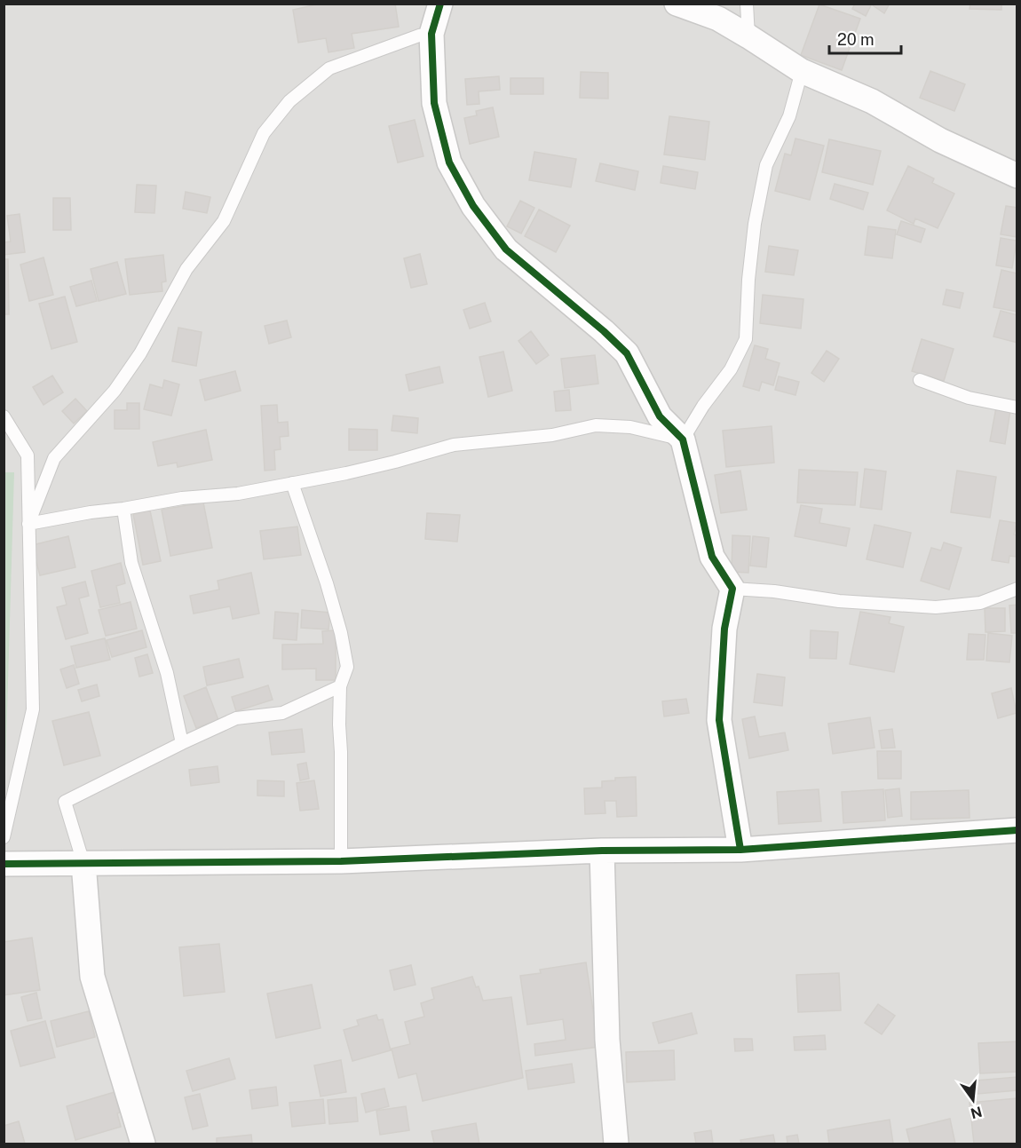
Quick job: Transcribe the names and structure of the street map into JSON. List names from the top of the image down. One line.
{"scale_bar":"20 m","north":"bottom"}
